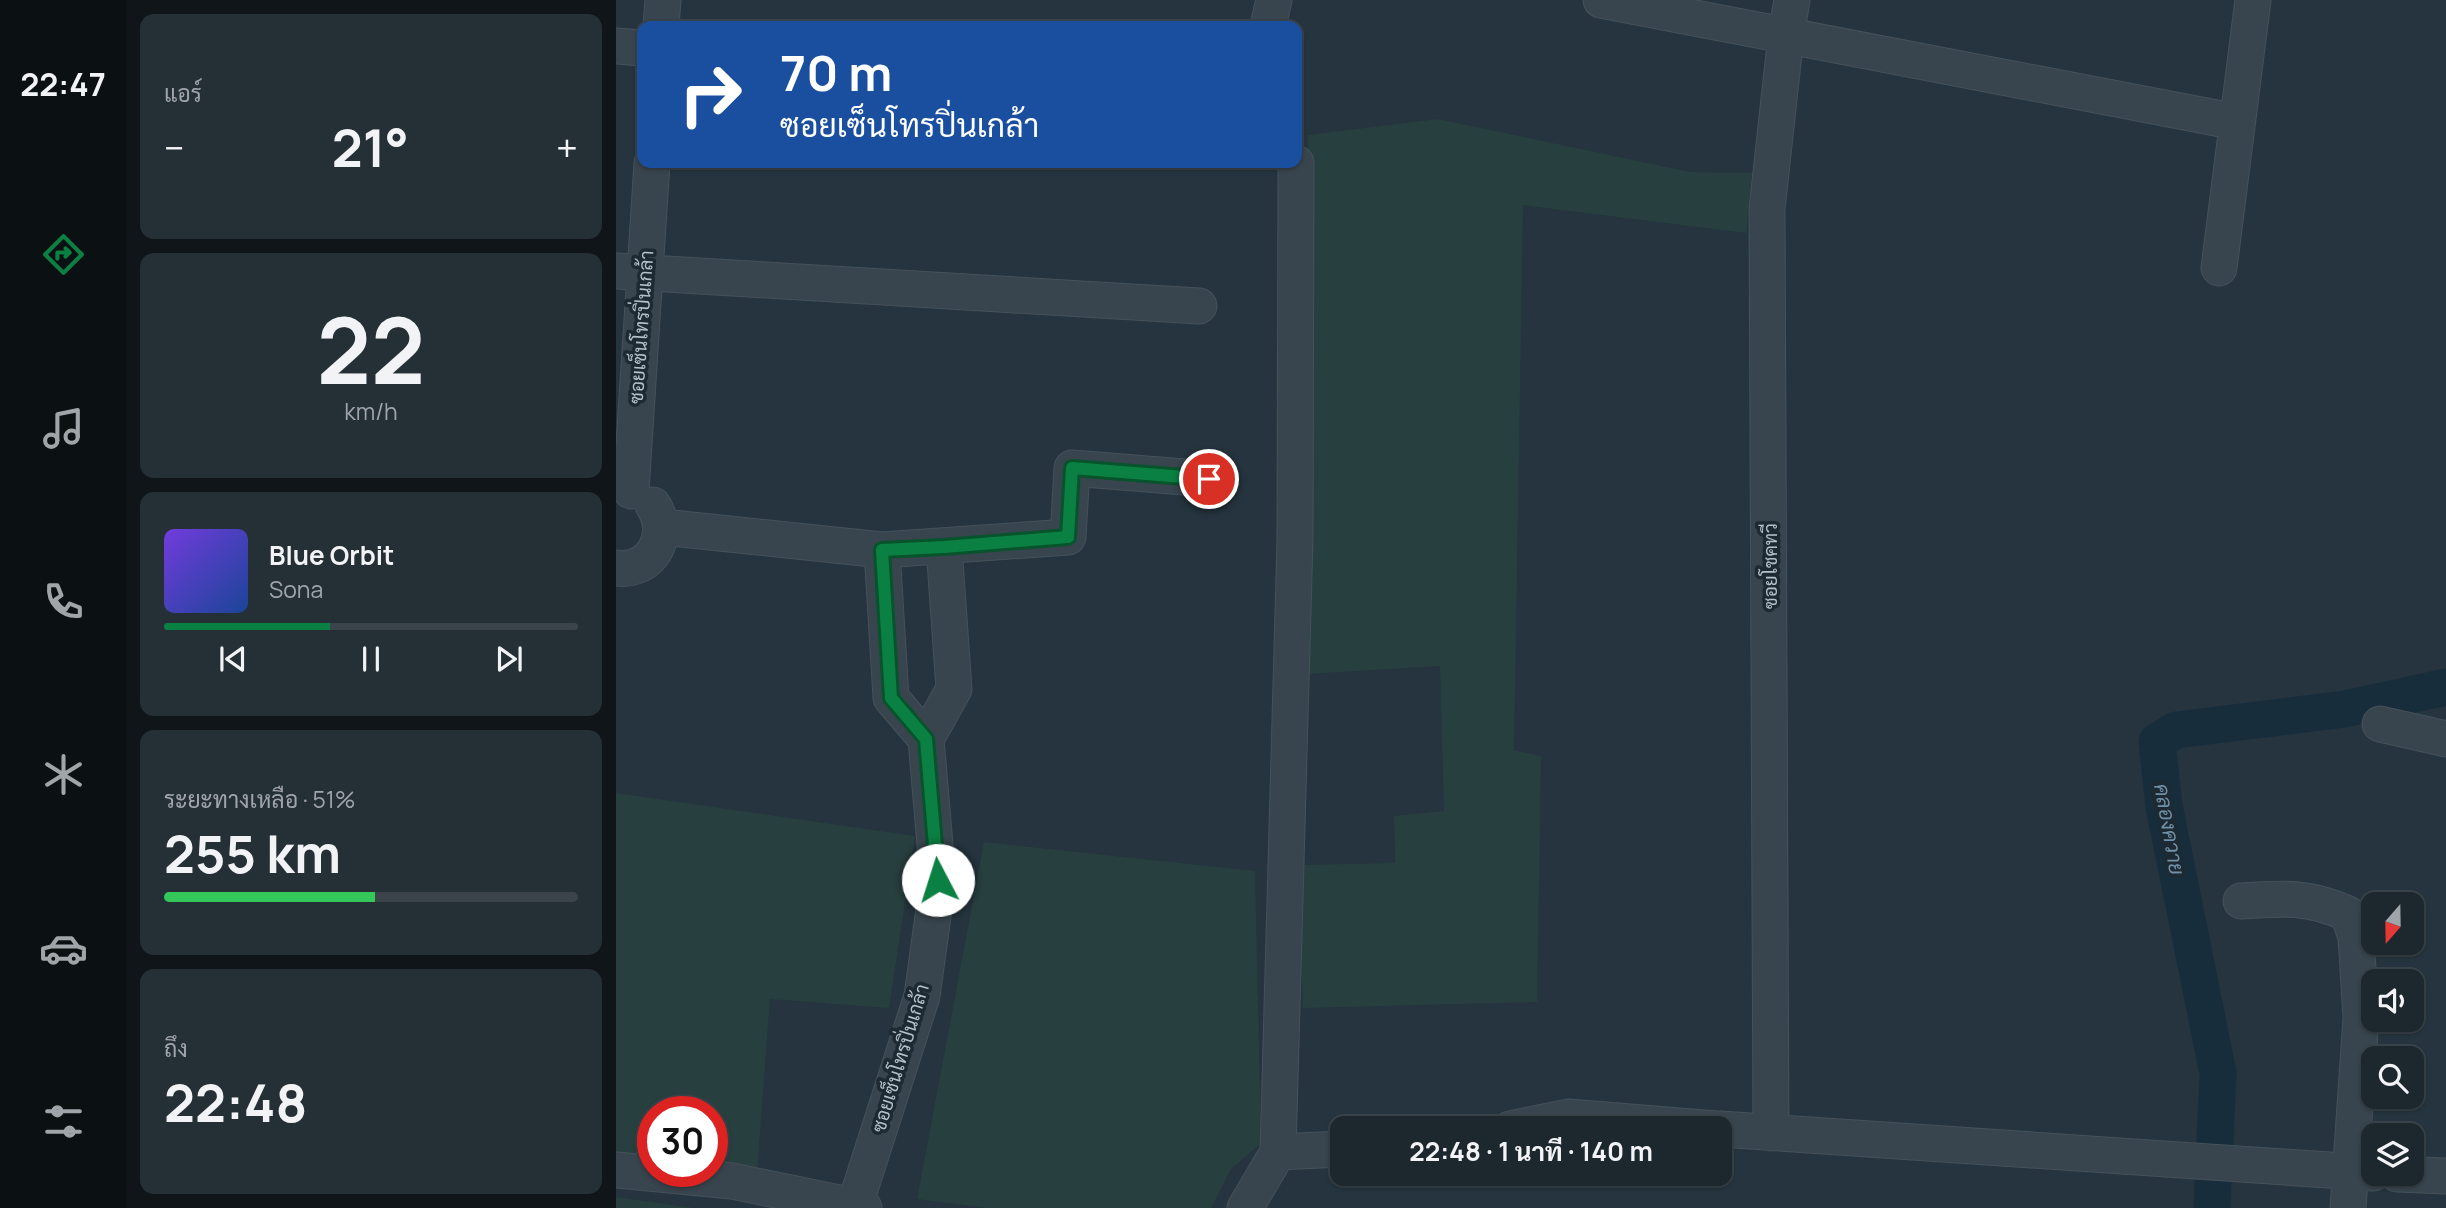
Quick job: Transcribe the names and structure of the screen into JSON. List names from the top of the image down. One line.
{"streets":{"street":["ซอยเซ็นโทรปิ่นเกล้า","ซอยโชคทวี"]},"water":["คลองควาย"],"north":"bottom","page":{"tabs":"22:47","tile":["แอร์",["22","km/h"],["ระยะทางเหลือ · 51%","255 km"],["ถึง","22:48"]],"turn":["70 m","ซอยเซ็นโทรปิ่นเกล้า"],"heat":["−","21°","+"],"song":["Blue Orbit","Sona"],"limit":"30","trip":"22:48 · 1 นาที · 140 m"}}
